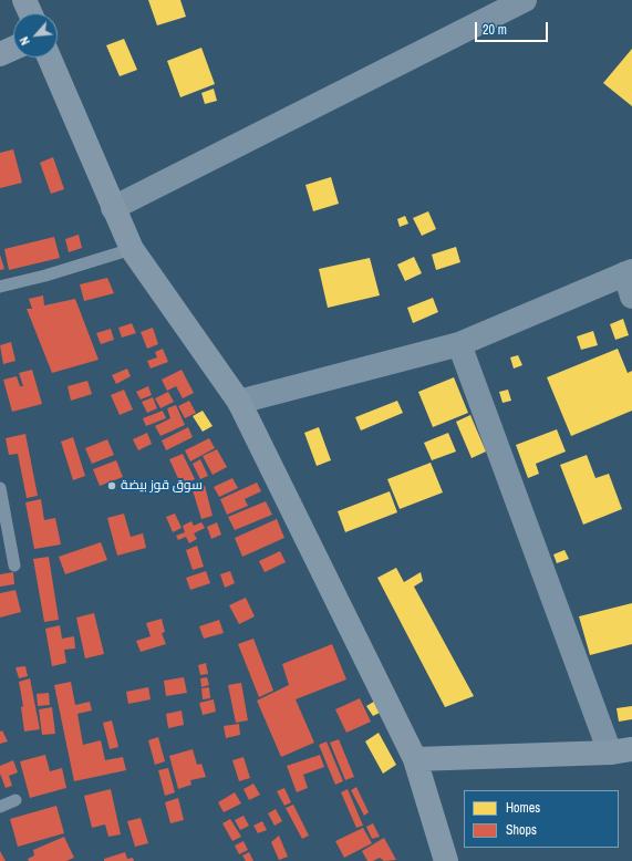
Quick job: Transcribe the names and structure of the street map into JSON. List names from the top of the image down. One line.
{"places":["سوق قوز بيضة"],"legend":["Homes","Shops"],"scale_bar":"20 m","north":"bottom left"}
